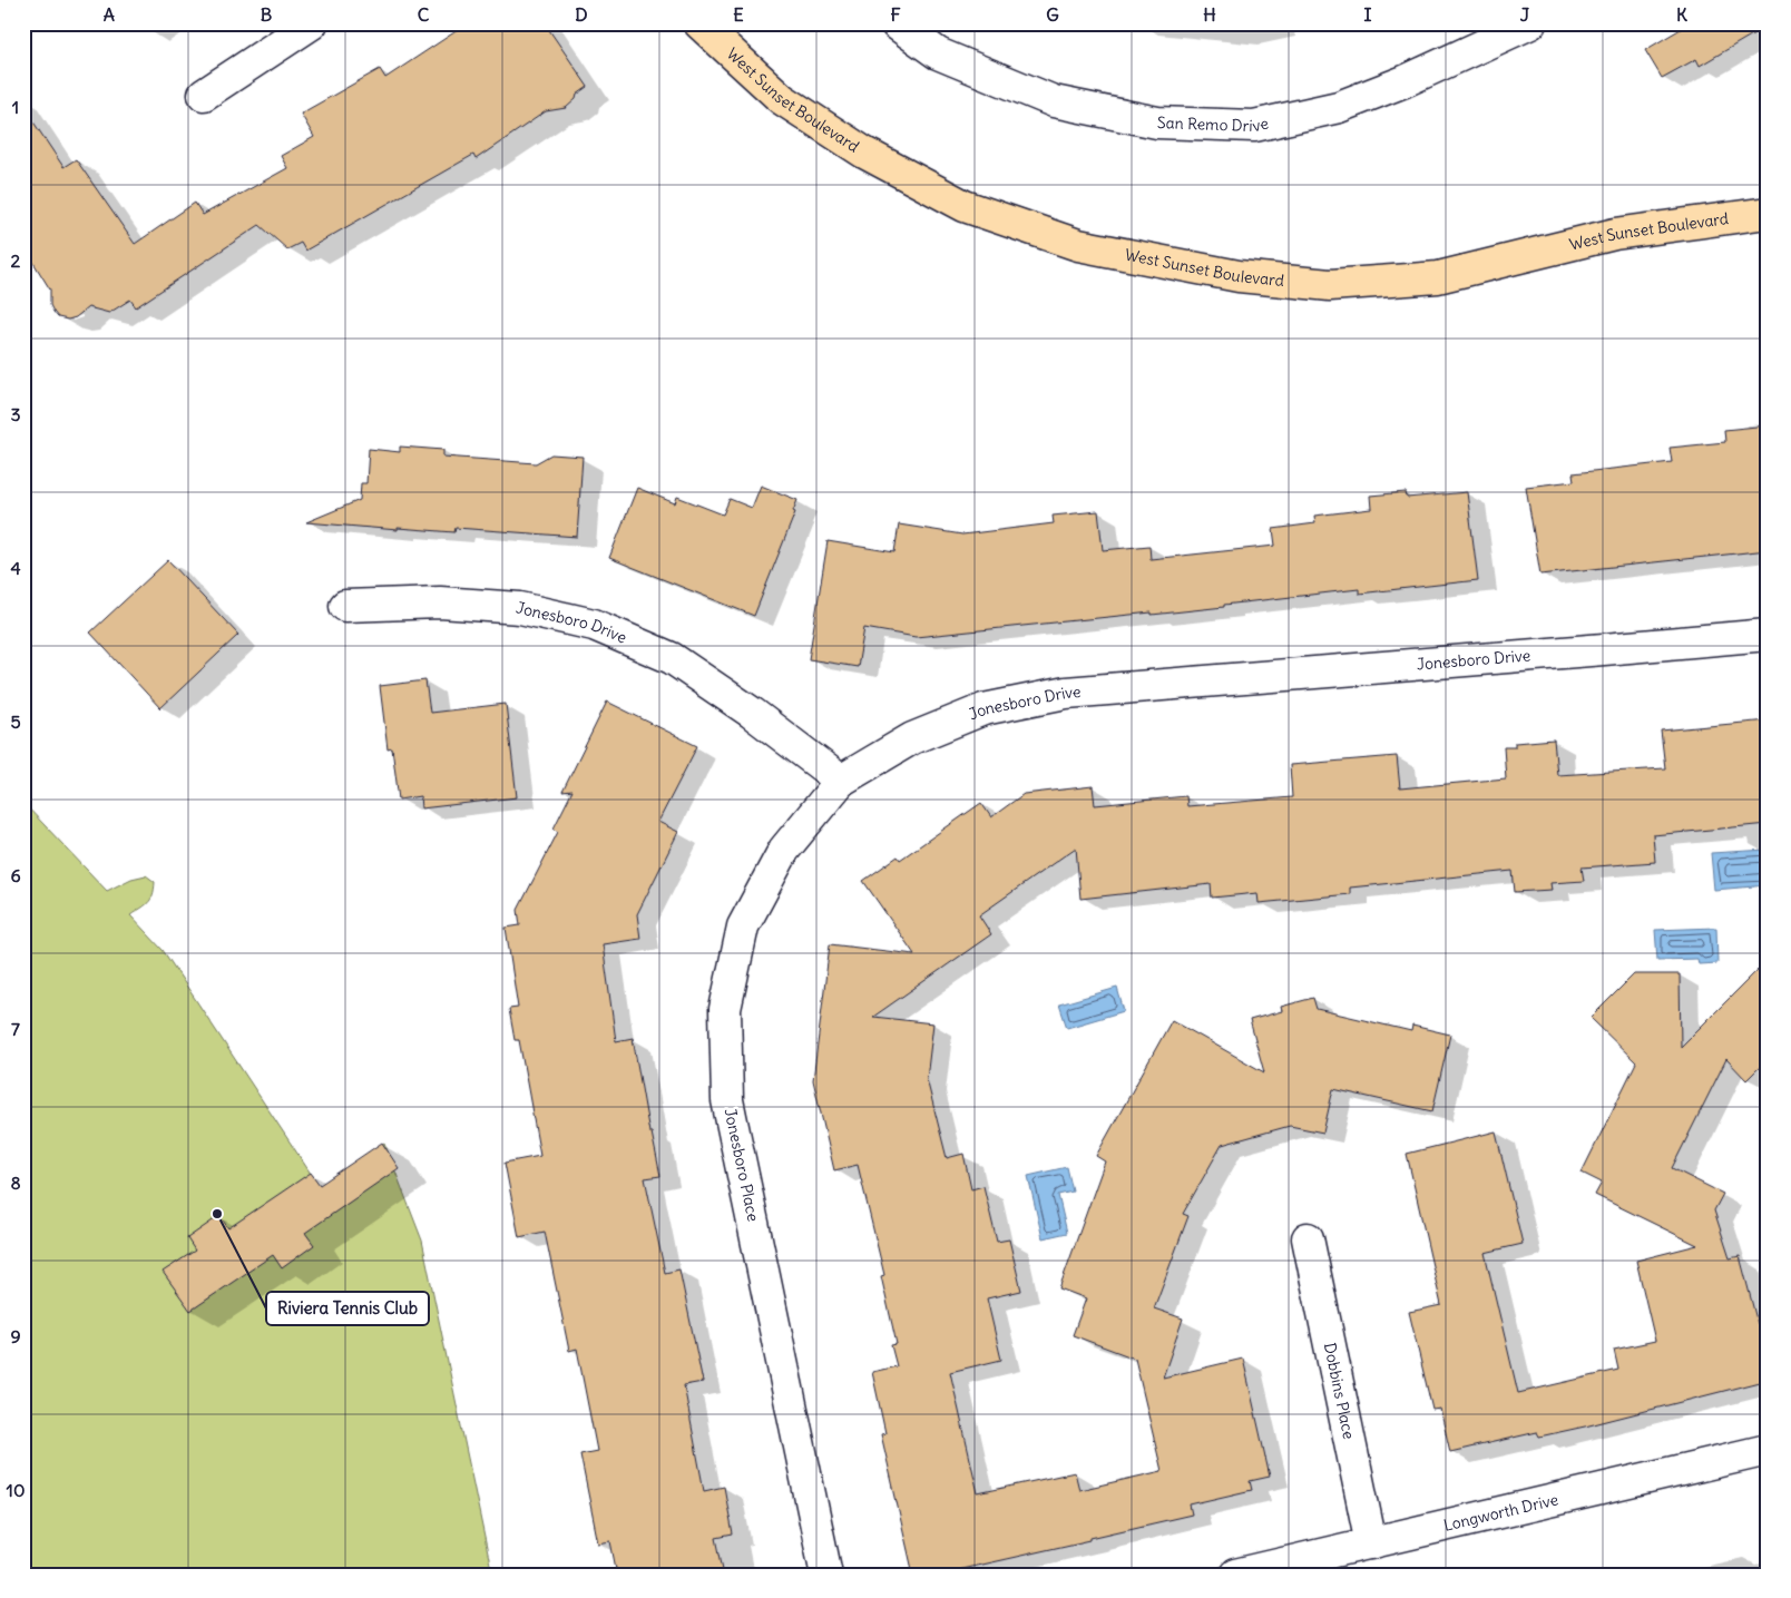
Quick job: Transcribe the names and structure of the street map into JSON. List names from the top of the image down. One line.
{"streets":{"main road":["West Sunset Boulevard"],"street":["San Remo Drive","Jonesboro Drive","Jonesboro Place","Dobbins Place","Longworth Drive"]},"crossings":[["Jonesboro Drive","Jonesboro Place"],["Dobbins Place","Longworth Drive"]],"places":["Riviera Tennis Club"],"grid":{"columns":["A","B","C","D","E","F","G","H","I","J","K"],"rows":["1","2","3","4","5","6","7","8","9","10"]}}
